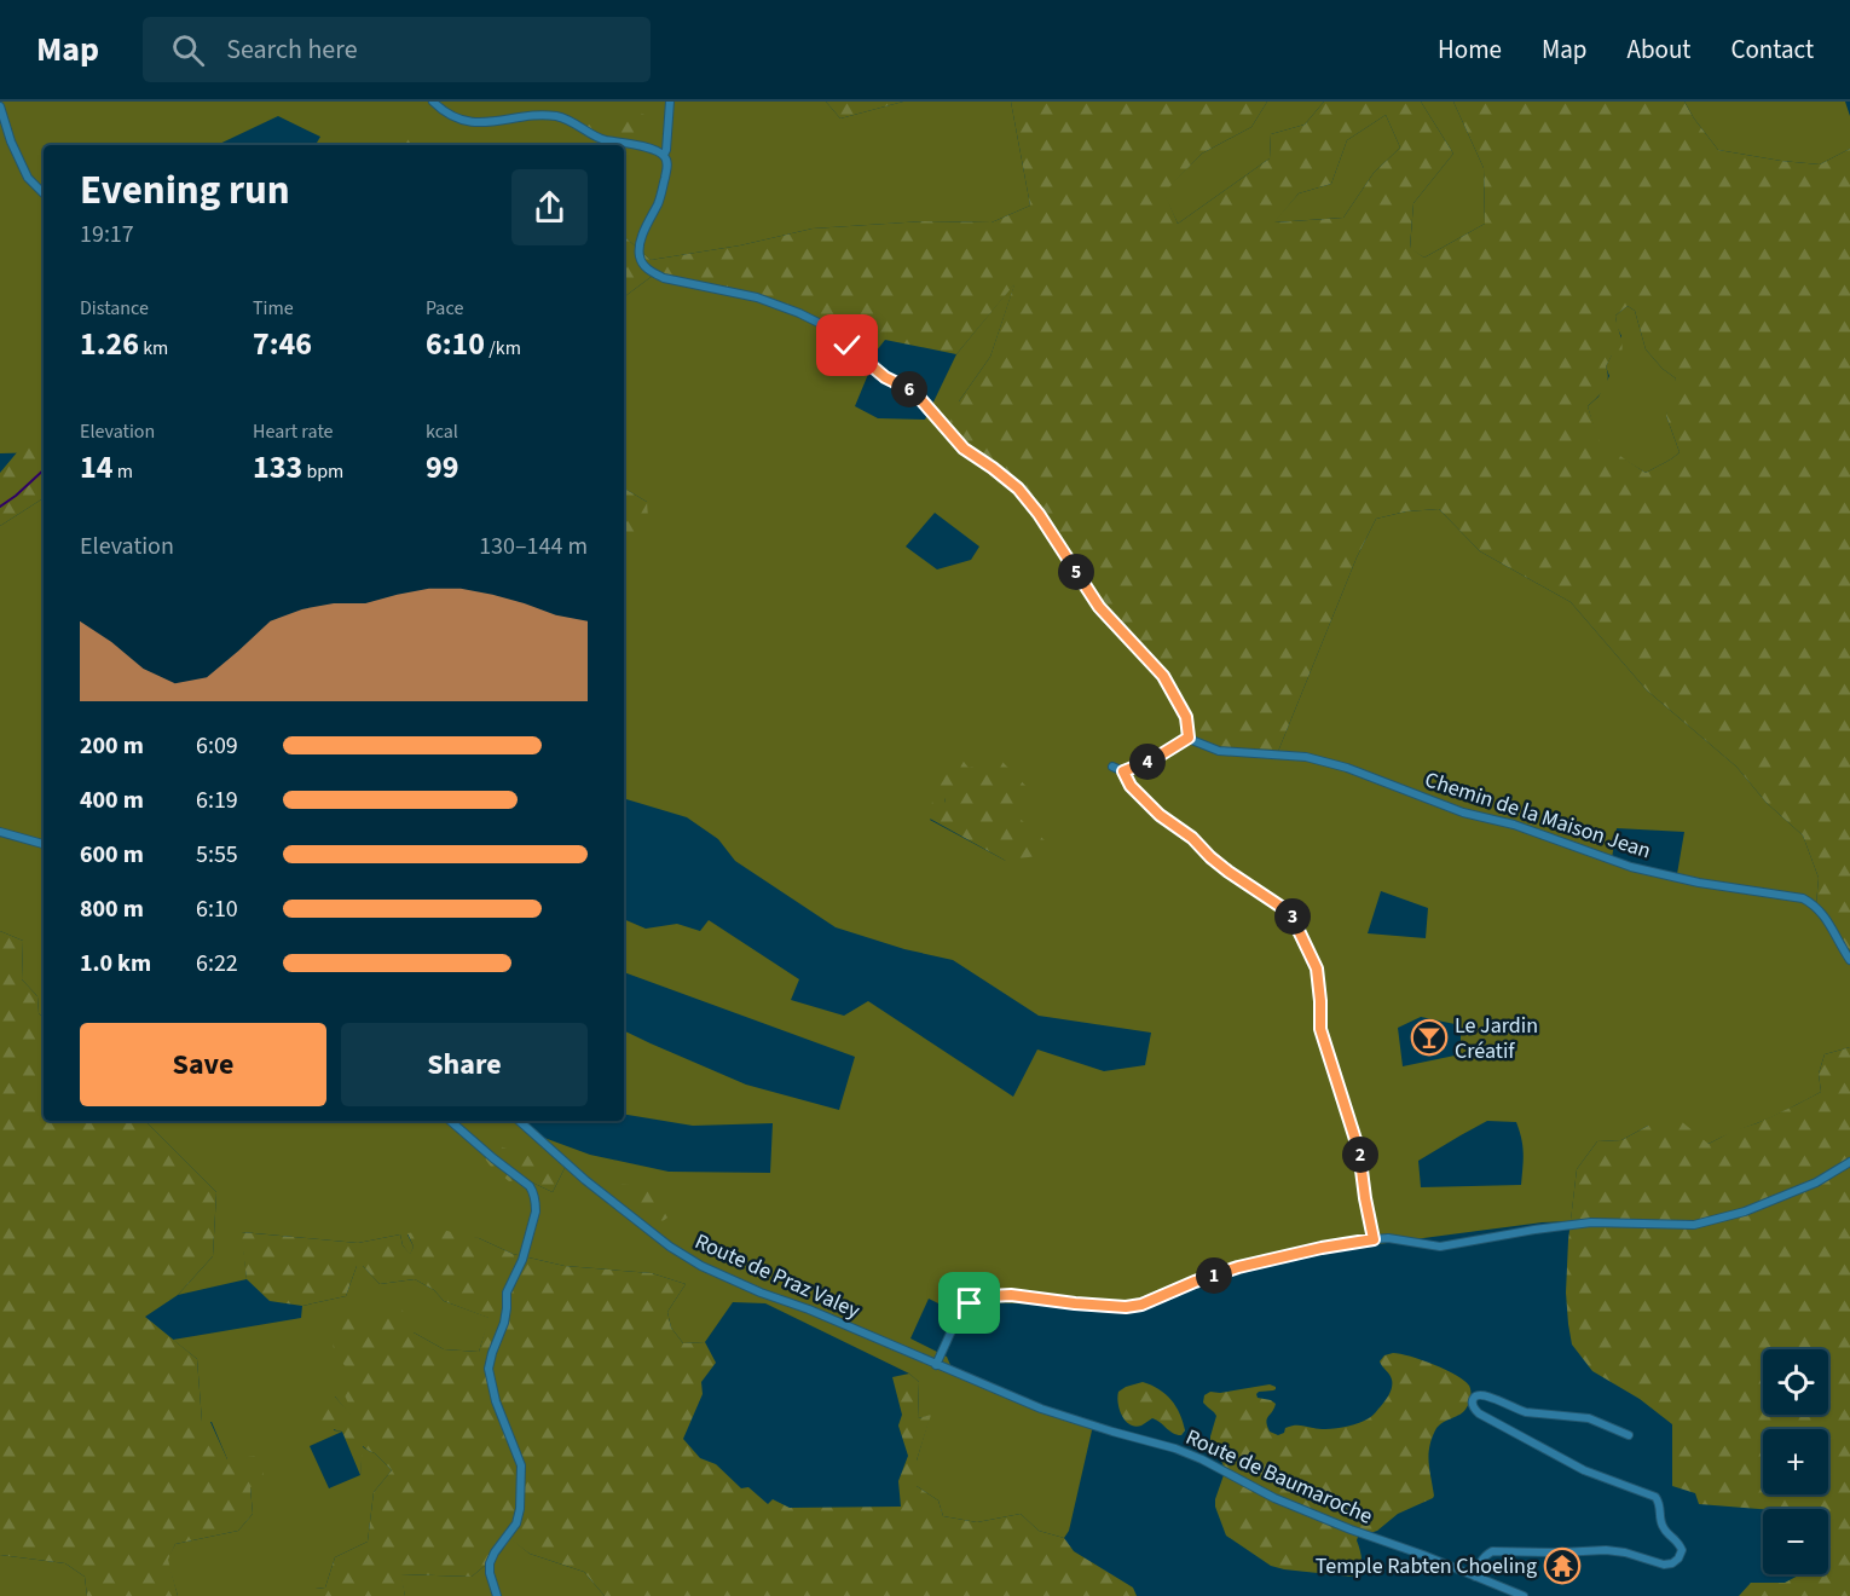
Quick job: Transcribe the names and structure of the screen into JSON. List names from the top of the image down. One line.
{"streets":{"street":["Chemin de la Maison Jean","Route de Praz Valey","Route de Baumaroche"]},"crossings":[["Route de Praz Valey","Route de Baumaroche"]],"places":{"bar":["Le Jardin Créatif"],"temple":["Temple Rabten Choeling"]},"page":{"header":"Map","search":"Search here","nav":["Home","Map","About","Contact"],"heading":["Evening run","19:17"],"stats":[["Distance","1.26 km"],["Time","7:46"],["Pace","6:10 /km"],["Elevation","14 m"],["Heart rate","133 bpm"],["kcal","99"]],"pins":["6","5","4","3","2","1"],"chart":["Elevation","130–144 m"],"list":[{"name":"200 m","note":"6:09"},{"name":"400 m","note":"6:19"},{"name":"600 m","note":"5:55"},{"name":"800 m","note":"6:10"},{"name":"1.0 km","note":"6:22"}],"buttons":["Save","Share"],"map_buttons":["+","−"]}}
